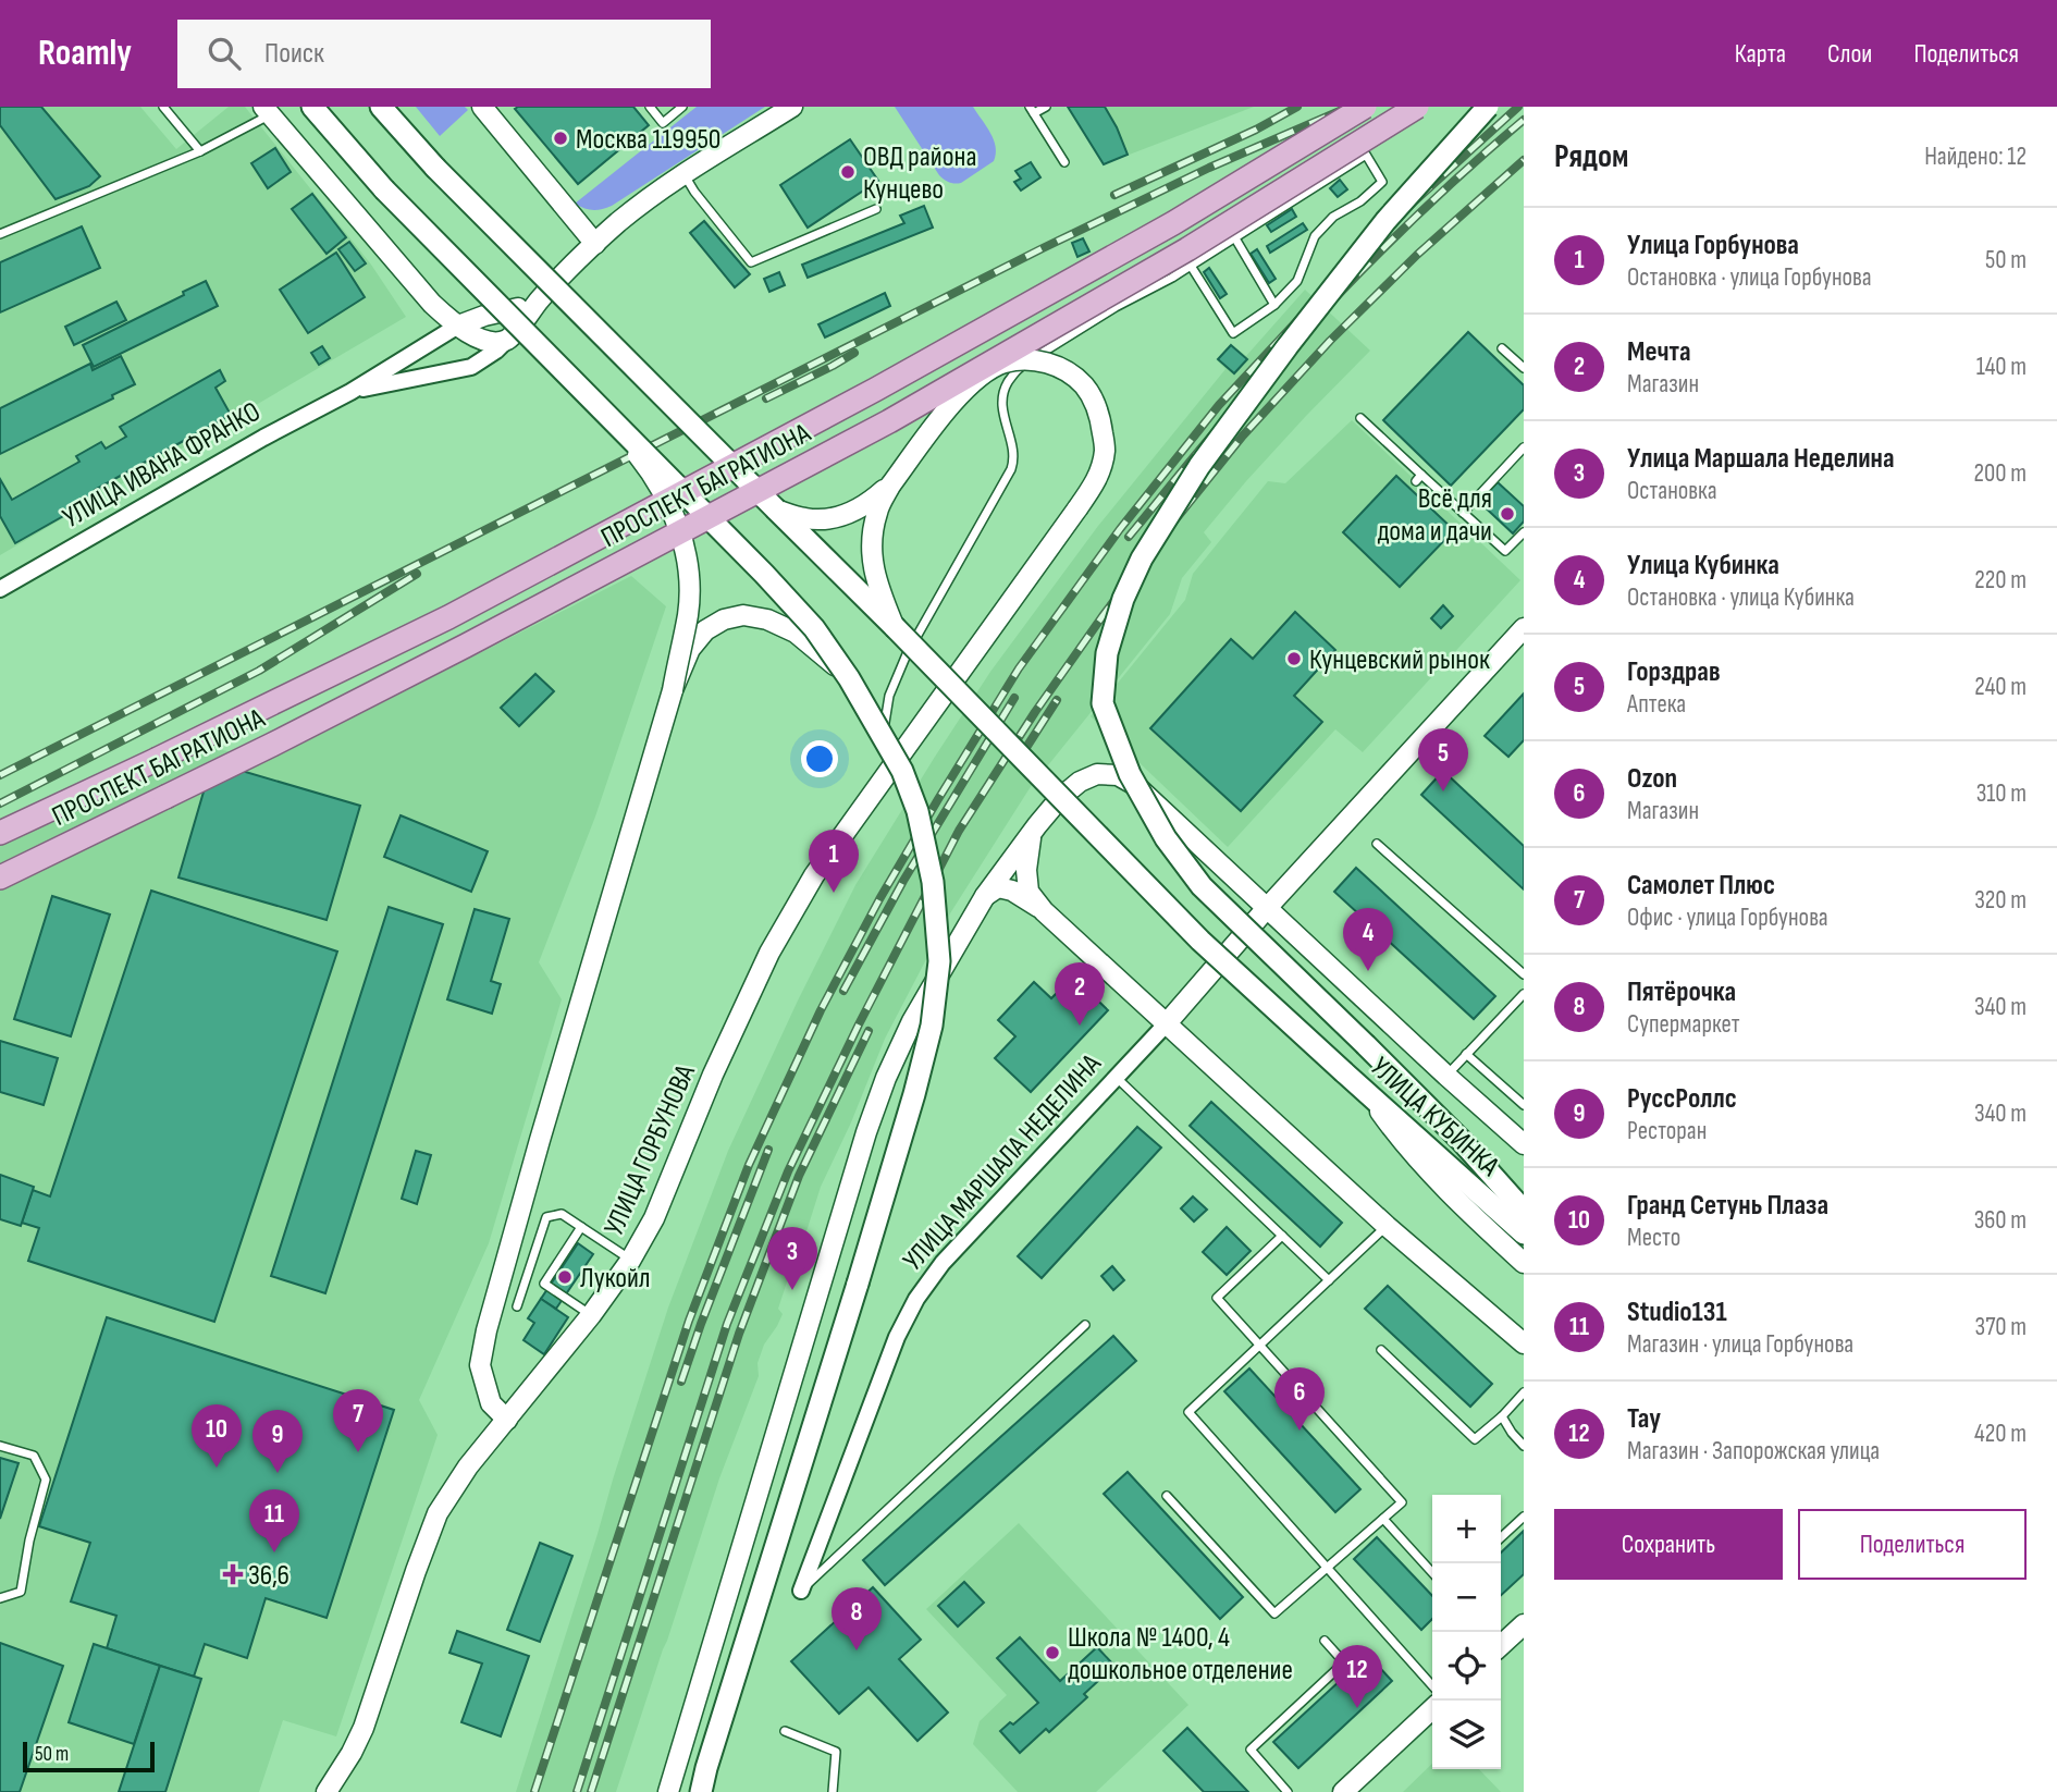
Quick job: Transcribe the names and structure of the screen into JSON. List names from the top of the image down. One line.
{"streets":{"main road":["ПРОСПЕКТ БАГРАТИОНА","УЛИЦА КУБИНКА"],"street":["УЛИЦА ИВАНА ФРАНКО","УЛИЦА ГОРБУНОВА","УЛИЦА МАРШАЛА НЕДЕЛИНА"]},"places":{"other":["Москва 119950","ОВД района Кунцево","Всё для дома и дачи","Кунцевский рынок","Лукойл","Школа № 1400, 4 дошкольное отделение"],"health":["36,6"]},"scale_bar":"50 m","page":{"header":"Roamly","search":"Поиск","nav":["Карта","Слои","Поделиться"],"heading":["Рядом","Найдено: 12"],"list":[{"mark":"1","name":"Улица Горбунова","note":"Остановка · улица Горбунова","value":"50 m"},{"mark":"2","name":"Мечта","note":"Магазин","value":"140 m"},{"mark":"3","name":"Улица Маршала Неделина","note":"Остановка","value":"200 m"},{"mark":"4","name":"Улица Кубинка","note":"Остановка · улица Кубинка","value":"220 m"},{"mark":"5","name":"Горздрав","note":"Аптека","value":"240 m"},{"mark":"6","name":"Ozon","note":"Магазин","value":"310 m"},{"mark":"7","name":"Самолет Плюс","note":"Офис · улица Горбунова","value":"320 m"},{"mark":"8","name":"Пятёрочка","note":"Супермаркет","value":"340 m"},{"mark":"9","name":"РуссРоллс","note":"Ресторан","value":"340 m"},{"mark":"10","name":"Гранд Сетунь Плаза","note":"Место","value":"360 m"},{"mark":"11","name":"Studio131","note":"Магазин · улица Горбунова","value":"370 m"},{"mark":"12","name":"Тау","note":"Магазин · Запорожская улица","value":"420 m"}],"pins":["5","1","4","2","3","6","7","10","9","11","8","12"],"buttons":["Сохранить","Поделиться"],"map_buttons":["+","−"],"scale":"50 m"}}
